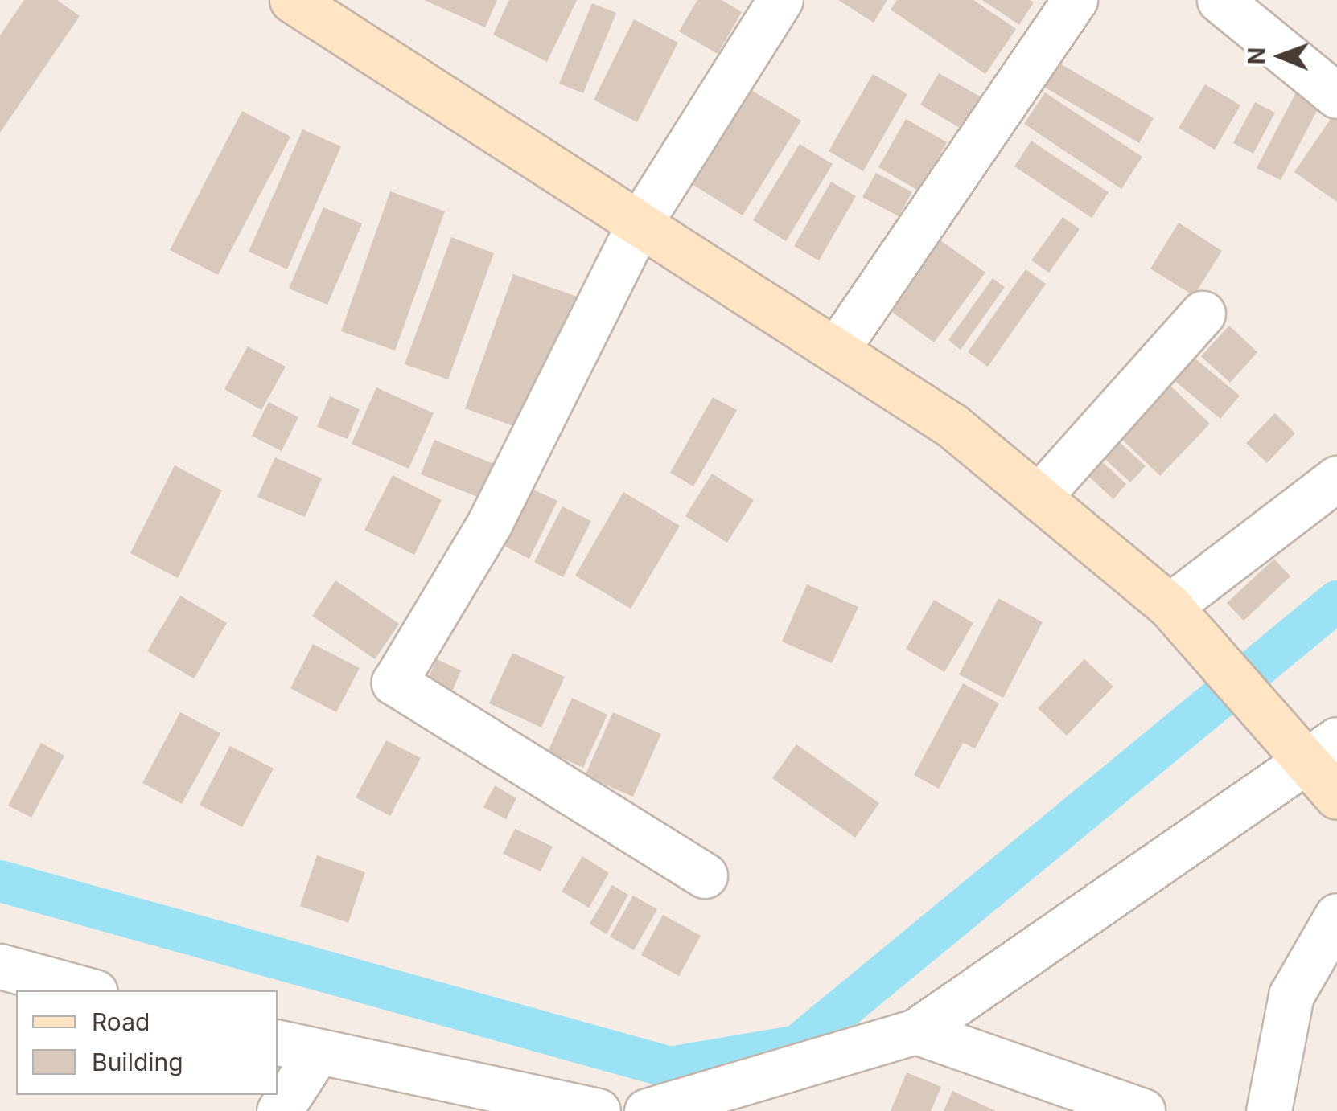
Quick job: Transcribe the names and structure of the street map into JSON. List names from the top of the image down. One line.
{"legend":["Road","Building"],"north":"left"}
